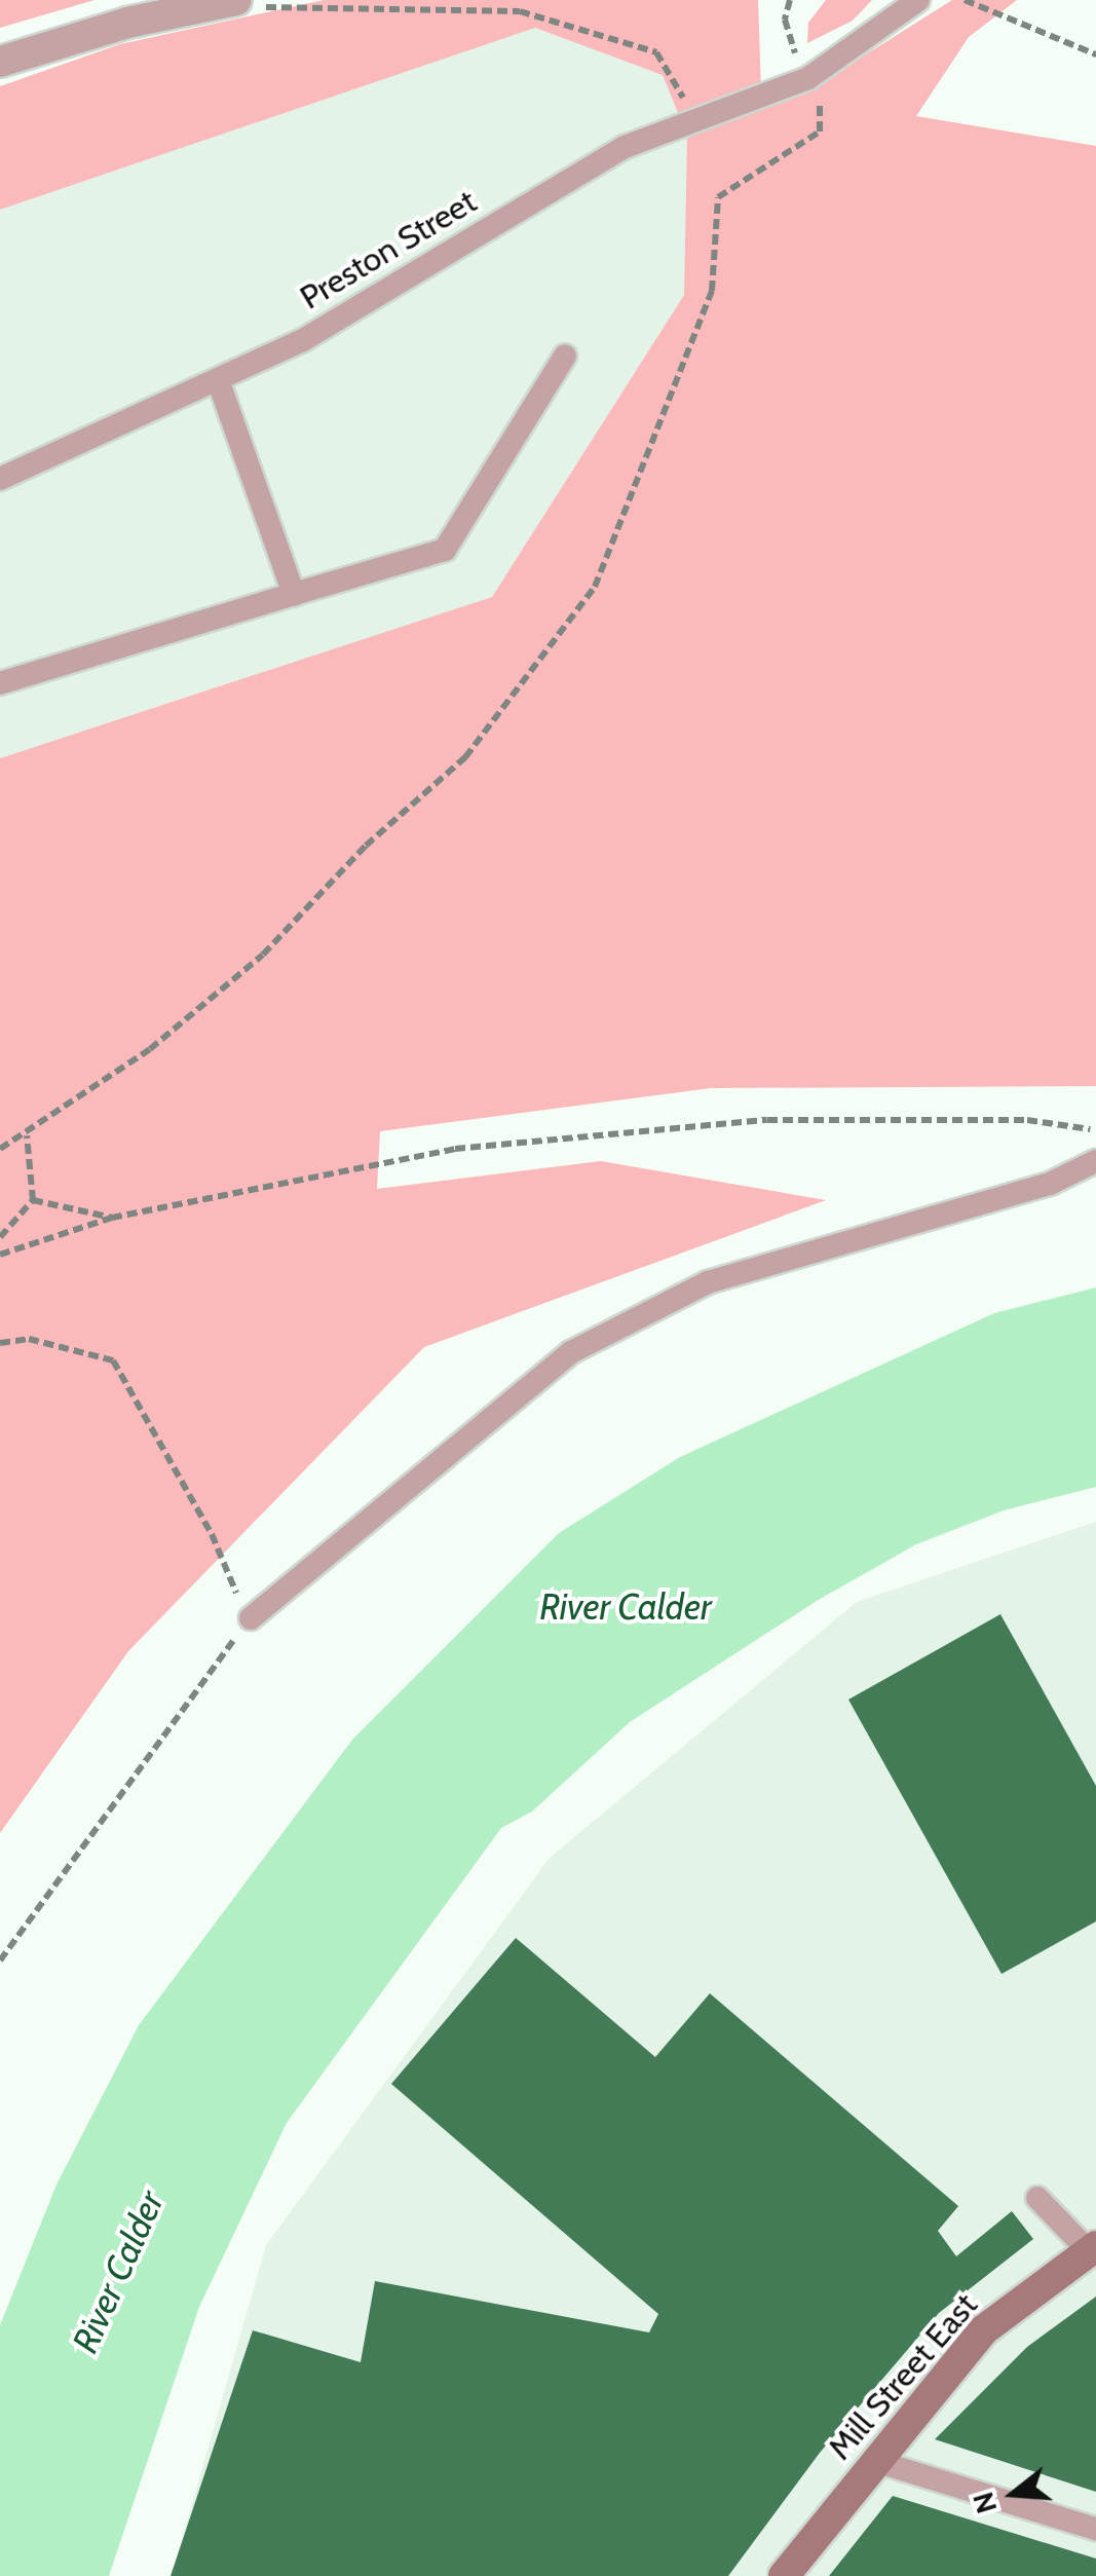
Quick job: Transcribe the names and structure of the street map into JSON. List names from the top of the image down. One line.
{"streets":{"street":["Mill Street East"],"lane":["Preston Street"]},"water":["River Calder"],"north":"left"}
